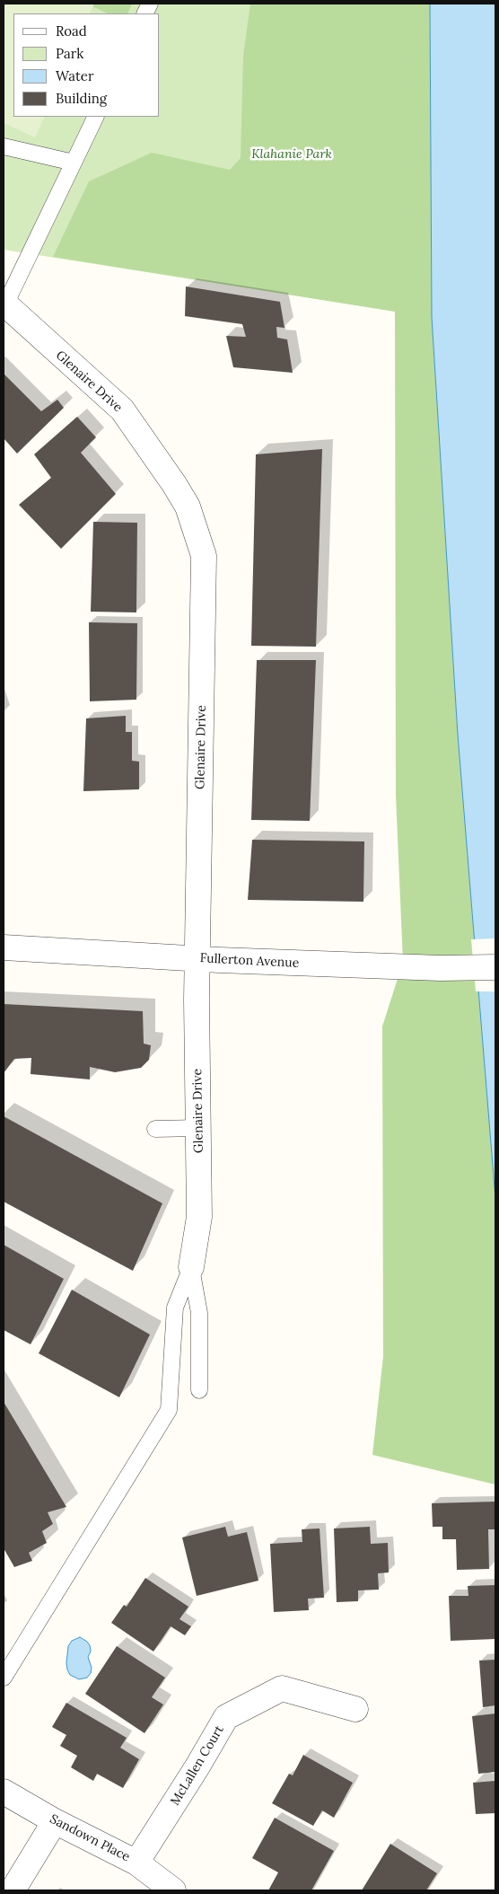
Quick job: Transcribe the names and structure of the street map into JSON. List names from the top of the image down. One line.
{"streets":{"street":["Glenaire Drive","Fullerton Avenue","McLallen Court","Sandown Place"]},"crossings":[["Glenaire Drive","Fullerton Avenue"],["McLallen Court","Sandown Place"]],"parks":["Klahanie Park"],"legend":["Road","Park","Water","Building"]}
